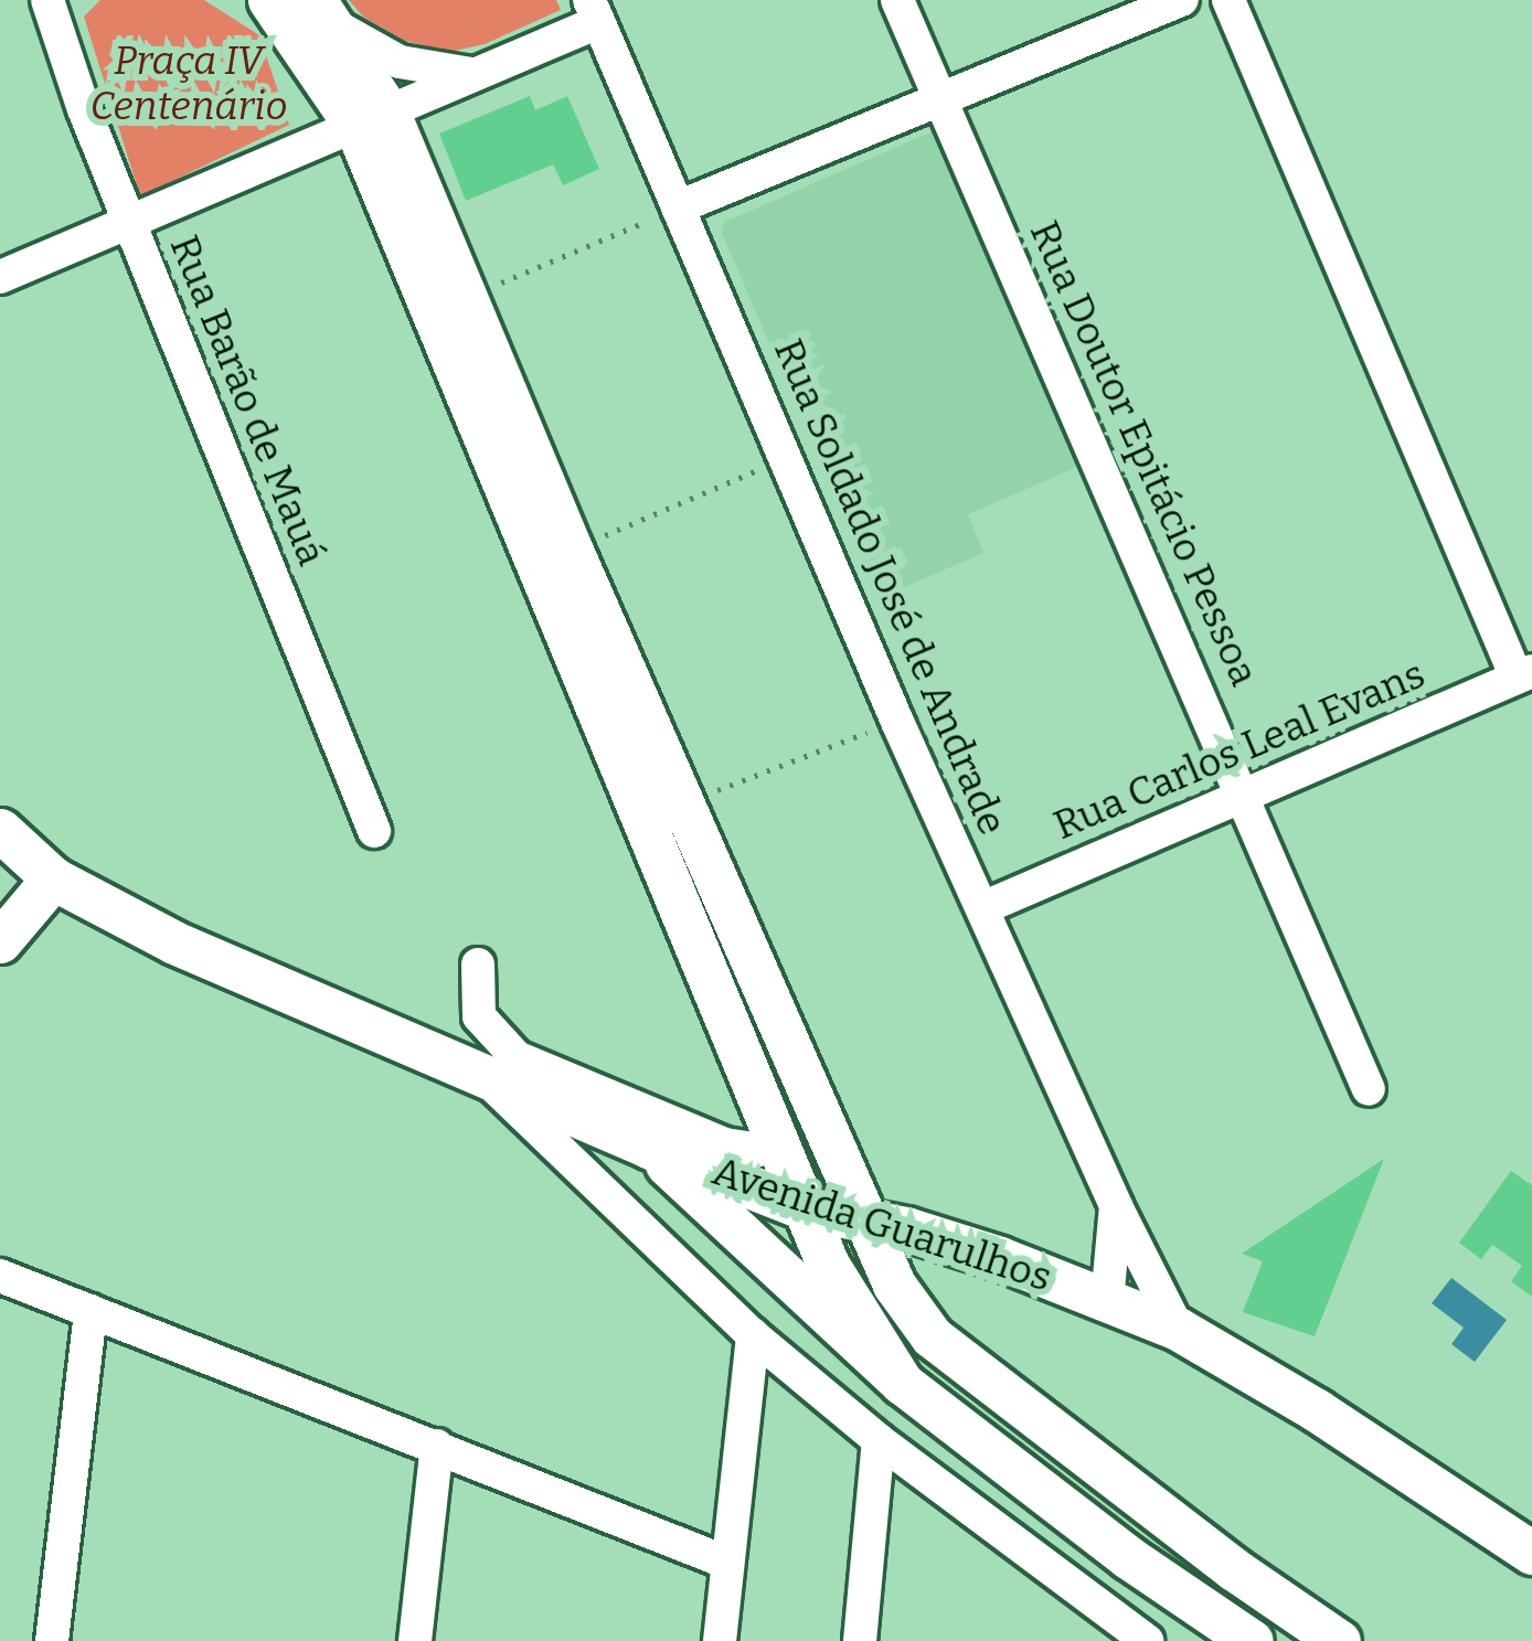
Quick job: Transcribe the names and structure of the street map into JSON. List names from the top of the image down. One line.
{"streets":{"main road":["Avenida Guarulhos"],"street":["Rua Barão de Mauá","Rua Doutor Epitácio Pessoa","Rua Soldado José de Andrade","Rua Carlos Leal Evans"]},"crossings":[["Rua Doutor Epitácio Pessoa","Rua Carlos Leal Evans"],["Rua Soldado José de Andrade","Rua Carlos Leal Evans"],["Rua Soldado José de Andrade","Avenida Guarulhos"]],"parks":["Praça IV Centenário"]}
